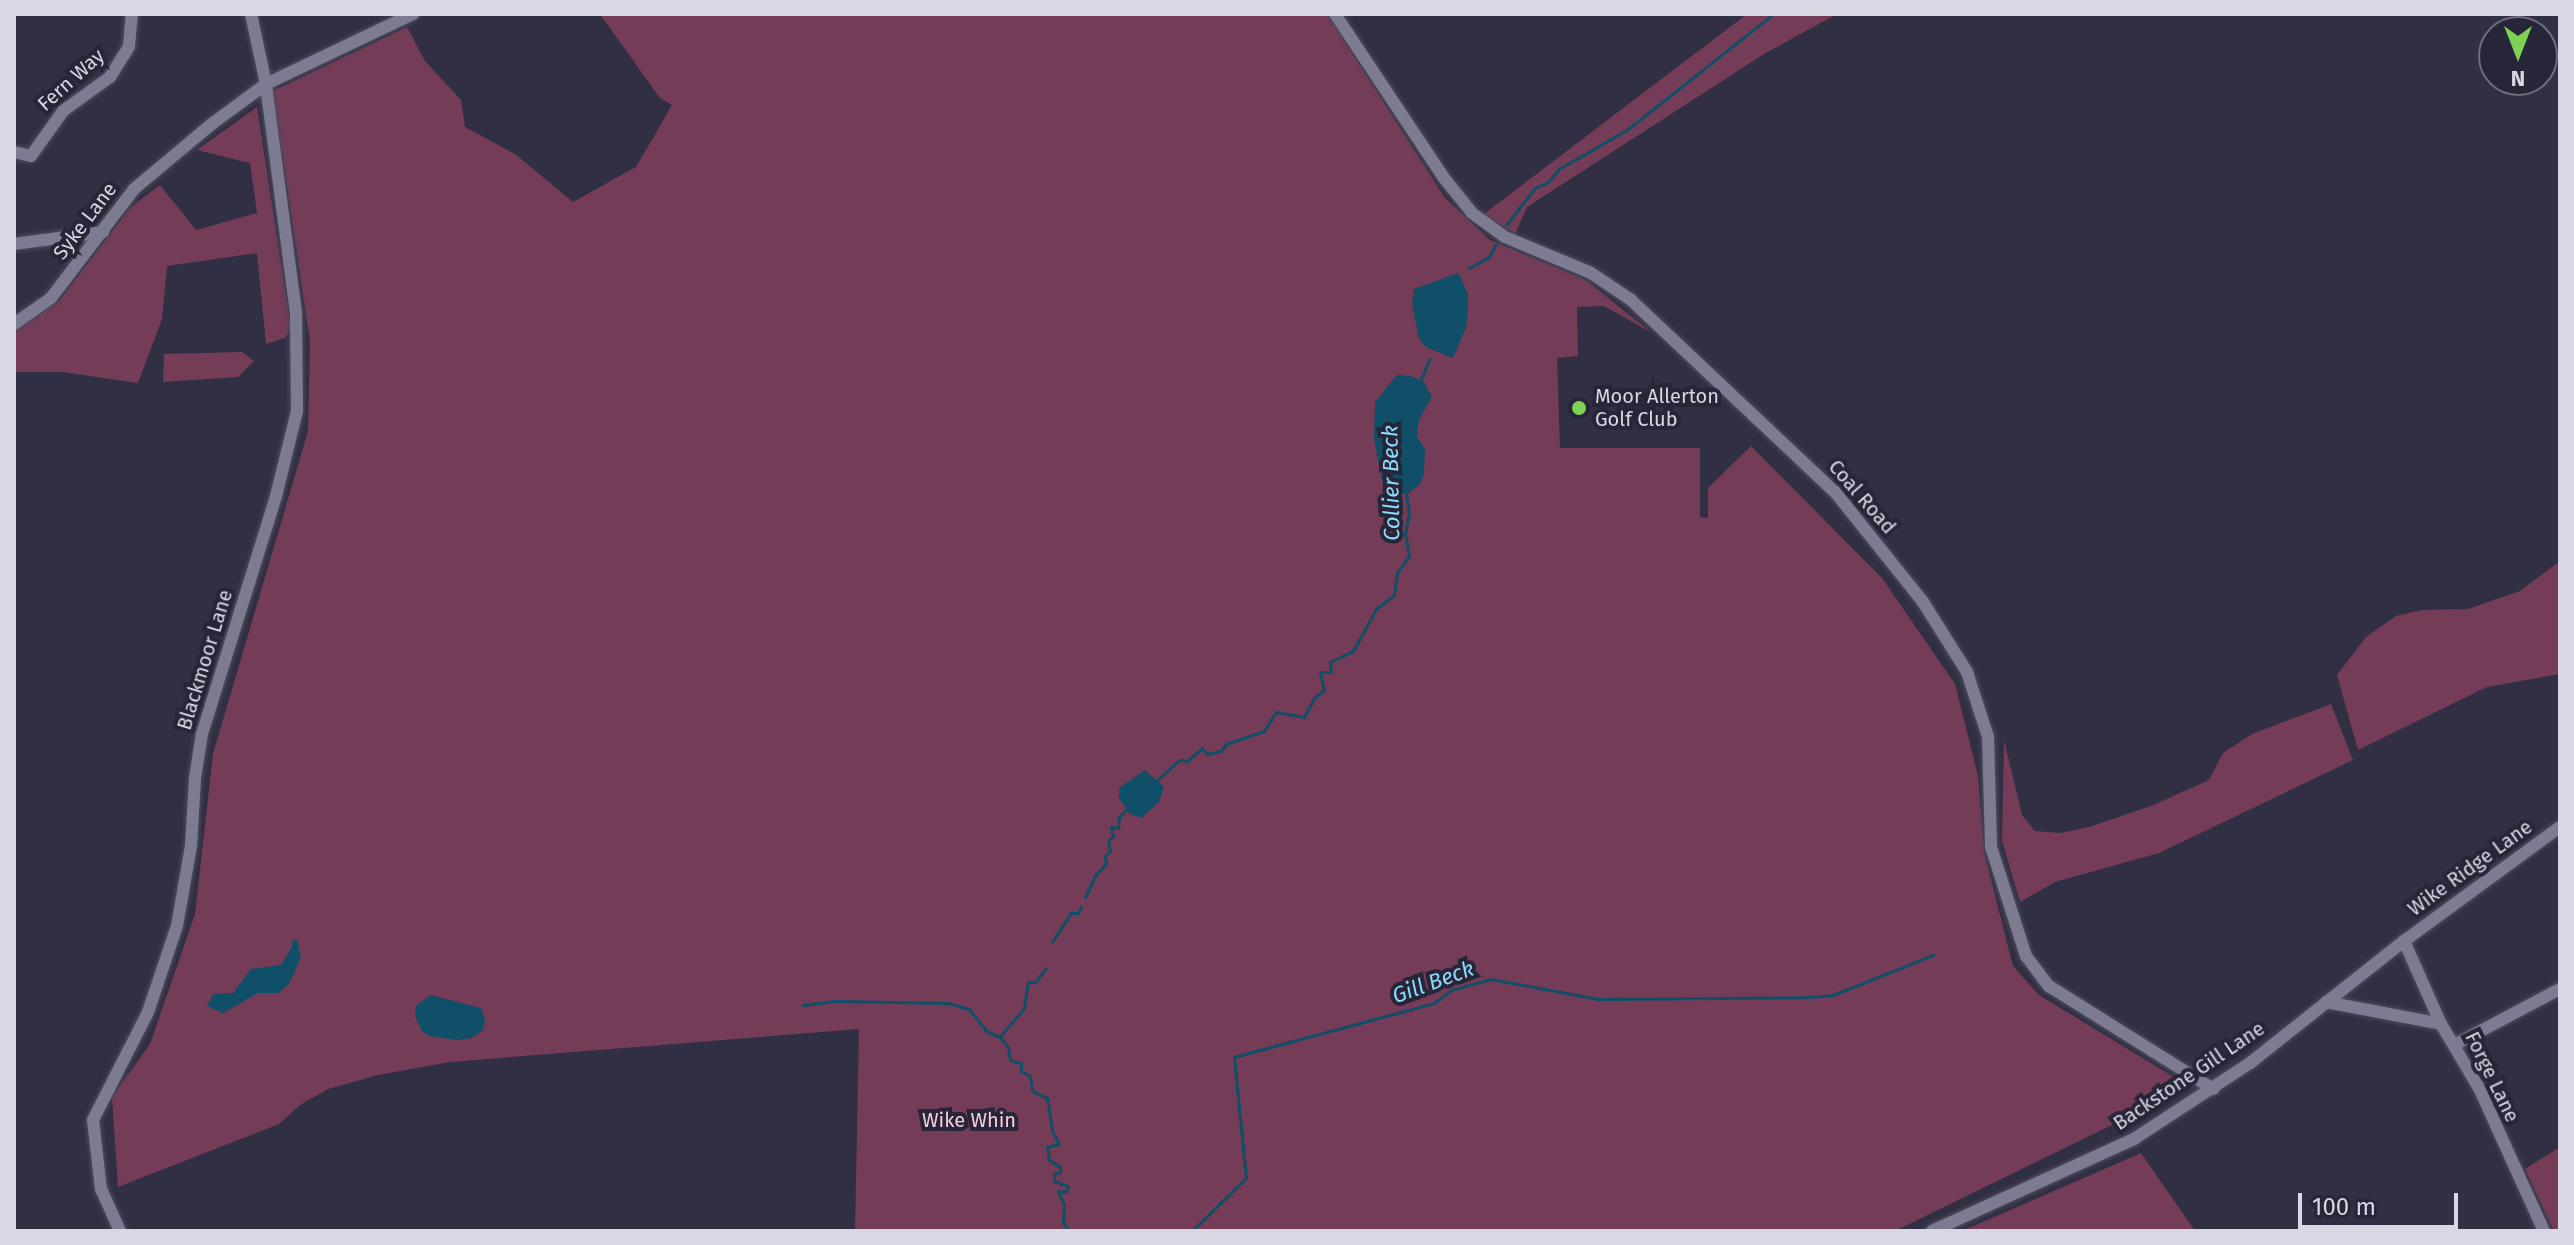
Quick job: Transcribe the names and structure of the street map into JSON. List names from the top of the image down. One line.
{"streets":{"street":["Fern Way","Syke Lane","Coal Road","Blackmoor Lane","Wike Ridge Lane","Backstone Gill Lane","Forge Lane"]},"crossings":[["Syke Lane","Blackmoor Lane"],["Coal Road","Backstone Gill Lane"],["Wike Ridge Lane","Backstone Gill Lane"],["Wike Ridge Lane","Forge Lane"],["Backstone Gill Lane","Forge Lane"]],"water":["Collier Beck","Gill Beck"],"parks":["Wike Whin"],"places":["Moor Allerton Golf Club"],"scale_bar":"100 m","north":"bottom"}
